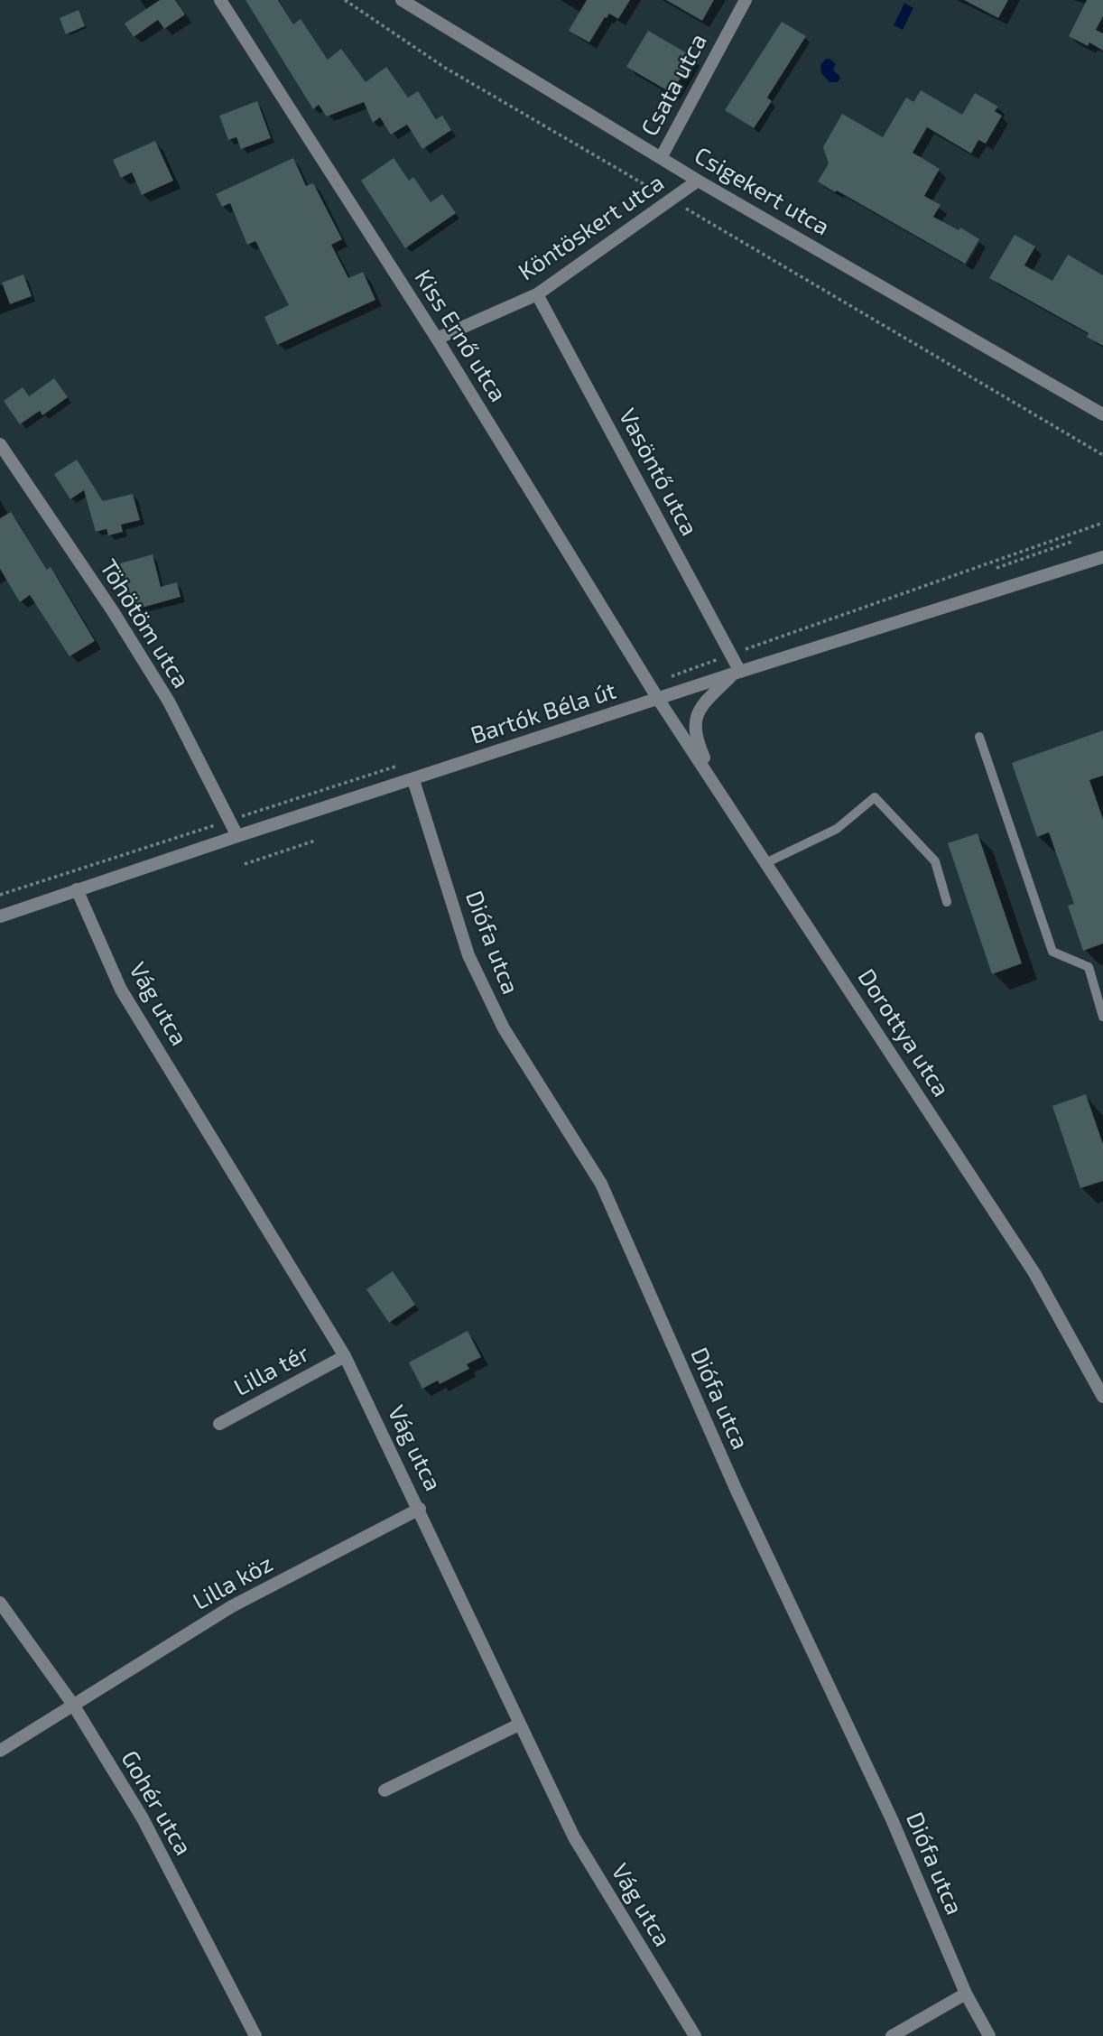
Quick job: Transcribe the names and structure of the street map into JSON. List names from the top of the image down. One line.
{"streets":{"street":["Csata utca","Csigekert utca","Köntöskert utca","Kiss Ernő utca","Vasöntő utca","Töhötöm utca","Bartók Béla út","Diófa utca","Vág utca","Dorottya utca","Lilla tér","Lilla köz","Gohér utca"]},"crossings":[["Csata utca","Csigekert utca"],["Csigekert utca","Köntöskert utca"],["Köntöskert utca","Kiss Ernő utca"],["Köntöskert utca","Vasöntő utca"],["Kiss Ernő utca","Bartók Béla út"],["Kiss Ernő utca","Dorottya utca"],["Vasöntő utca","Bartók Béla út"],["Töhötöm utca","Bartók Béla út"],["Bartók Béla út","Diófa utca"],["Bartók Béla út","Vág utca"],["Bartók Béla út","Dorottya utca"],["Vág utca","Lilla tér"],["Vág utca","Lilla köz"],["Lilla köz","Gohér utca"]]}
